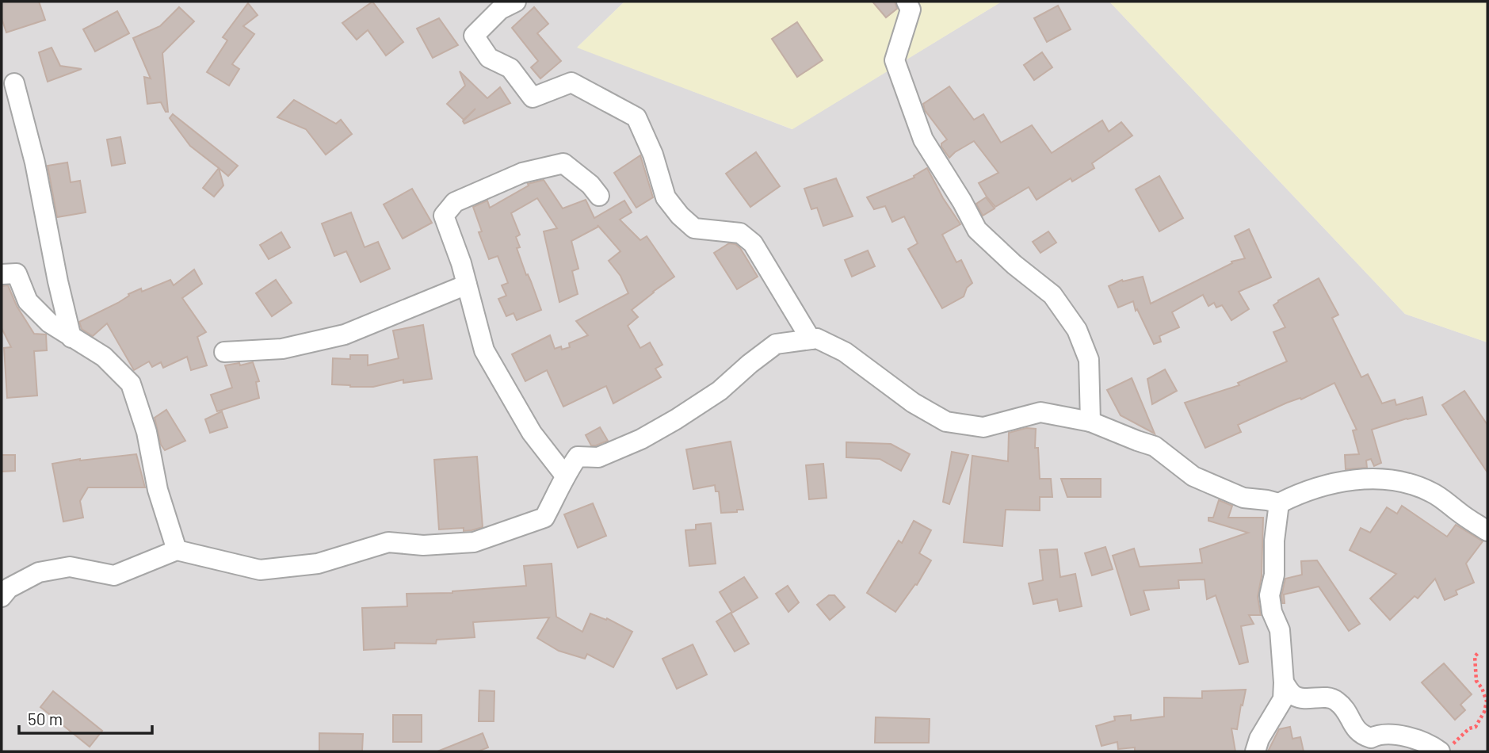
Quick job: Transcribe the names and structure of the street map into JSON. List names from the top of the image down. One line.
{"scale_bar":"50 m"}
